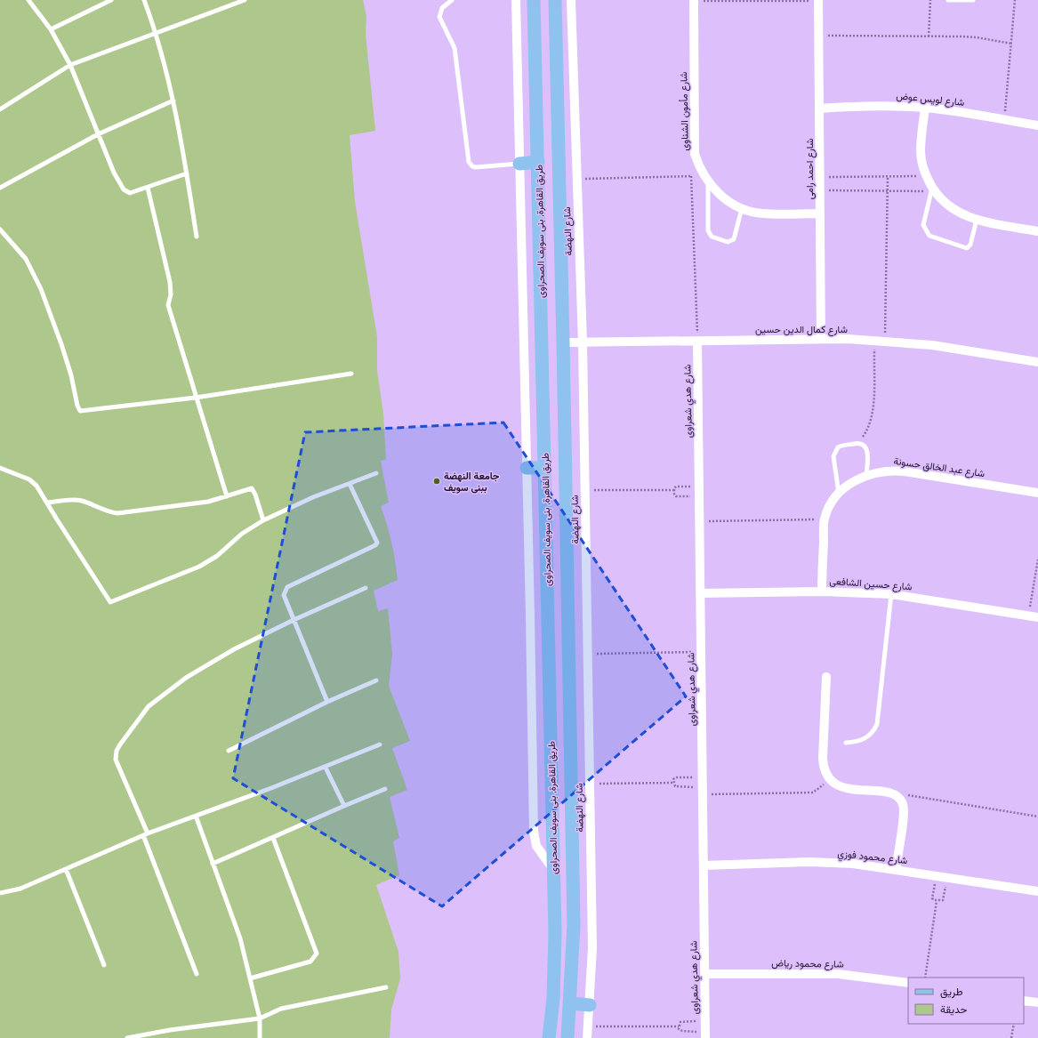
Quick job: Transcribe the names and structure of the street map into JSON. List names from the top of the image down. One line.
{"streets":{"main road":["طريق القاهرة, بنى سويف الصحراوى"],"street":["شارع لويس عوض","شارع مأمون الشناوى","شارع احمد رامى","شارع النهضة","شارع كمال الدين حسين","شارع هدي شعراوى","شارع عبد الخالق حسونة","شارع حسين الشافعى","شارع محمود فوزي","شارع محمود رياض"]},"crossings":[["شارع لويس عوض","شارع احمد رامى"],["شارع مأمون الشناوى","شارع احمد رامى"],["شارع احمد رامى","شارع كمال الدين حسين"],["طريق القاهرة, بنى سويف الصحراوى","شارع كمال الدين حسين"],["شارع النهضة","شارع كمال الدين حسين"],["شارع كمال الدين حسين","شارع هدي شعراوى"],["شارع هدي شعراوى","شارع حسين الشافعى"],["شارع هدي شعراوى","شارع محمود فوزي"],["شارع هدي شعراوى","شارع محمود رياض"],["شارع عبد الخالق حسونة","شارع حسين الشافعى"]],"places":["جامعة النهضة ببنى سويف"],"legend":["طريق","حديقة"]}
